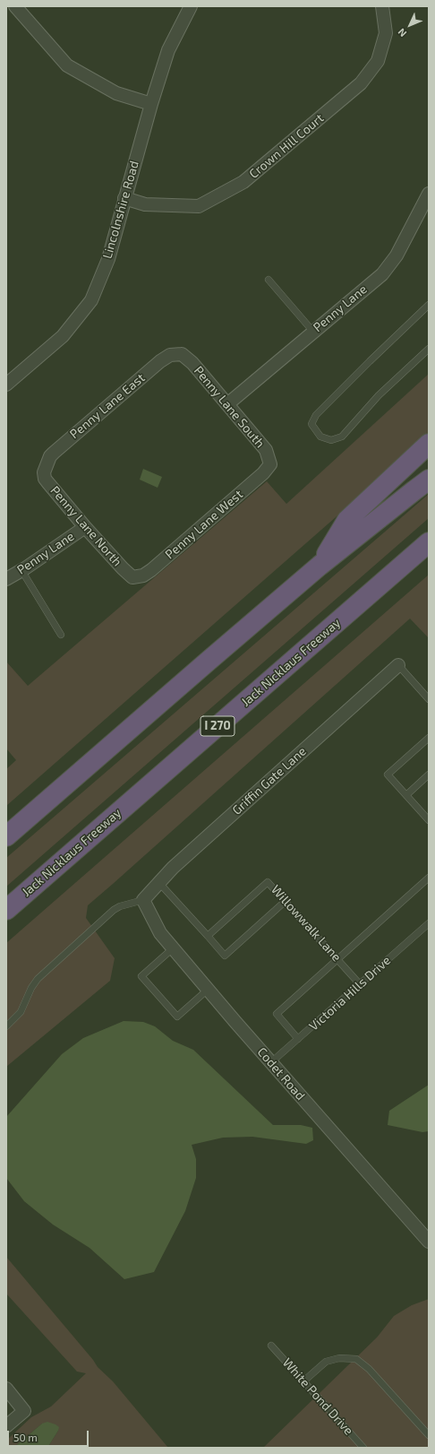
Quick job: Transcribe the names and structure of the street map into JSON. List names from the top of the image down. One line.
{"streets":{"highway":["Jack Nicklaus Freeway","I 270"],"street":["Crown Hill Court","Lincolnshire Road","Penny Lane","Penny Lane East","Penny Lane South","Penny Lane West","Penny Lane North","Griffin Gate Lane","Codet Road"],"lane":["Willowwalk Lane","Victoria Hills Drive","White Pond Drive"]},"crossings":[["Crown Hill Court","Lincolnshire Road"],["Penny Lane","Penny Lane South"],["Penny Lane","Penny Lane North"],["Penny Lane East","Penny Lane South"],["Penny Lane East","Penny Lane North"],["Penny Lane South","Penny Lane West"],["Penny Lane West","Penny Lane North"],["Griffin Gate Lane","Codet Road"],["Willowwalk Lane","Victoria Hills Drive"],["Victoria Hills Drive","Codet Road"]],"scale_bar":"50 m","north":"bottom left"}
